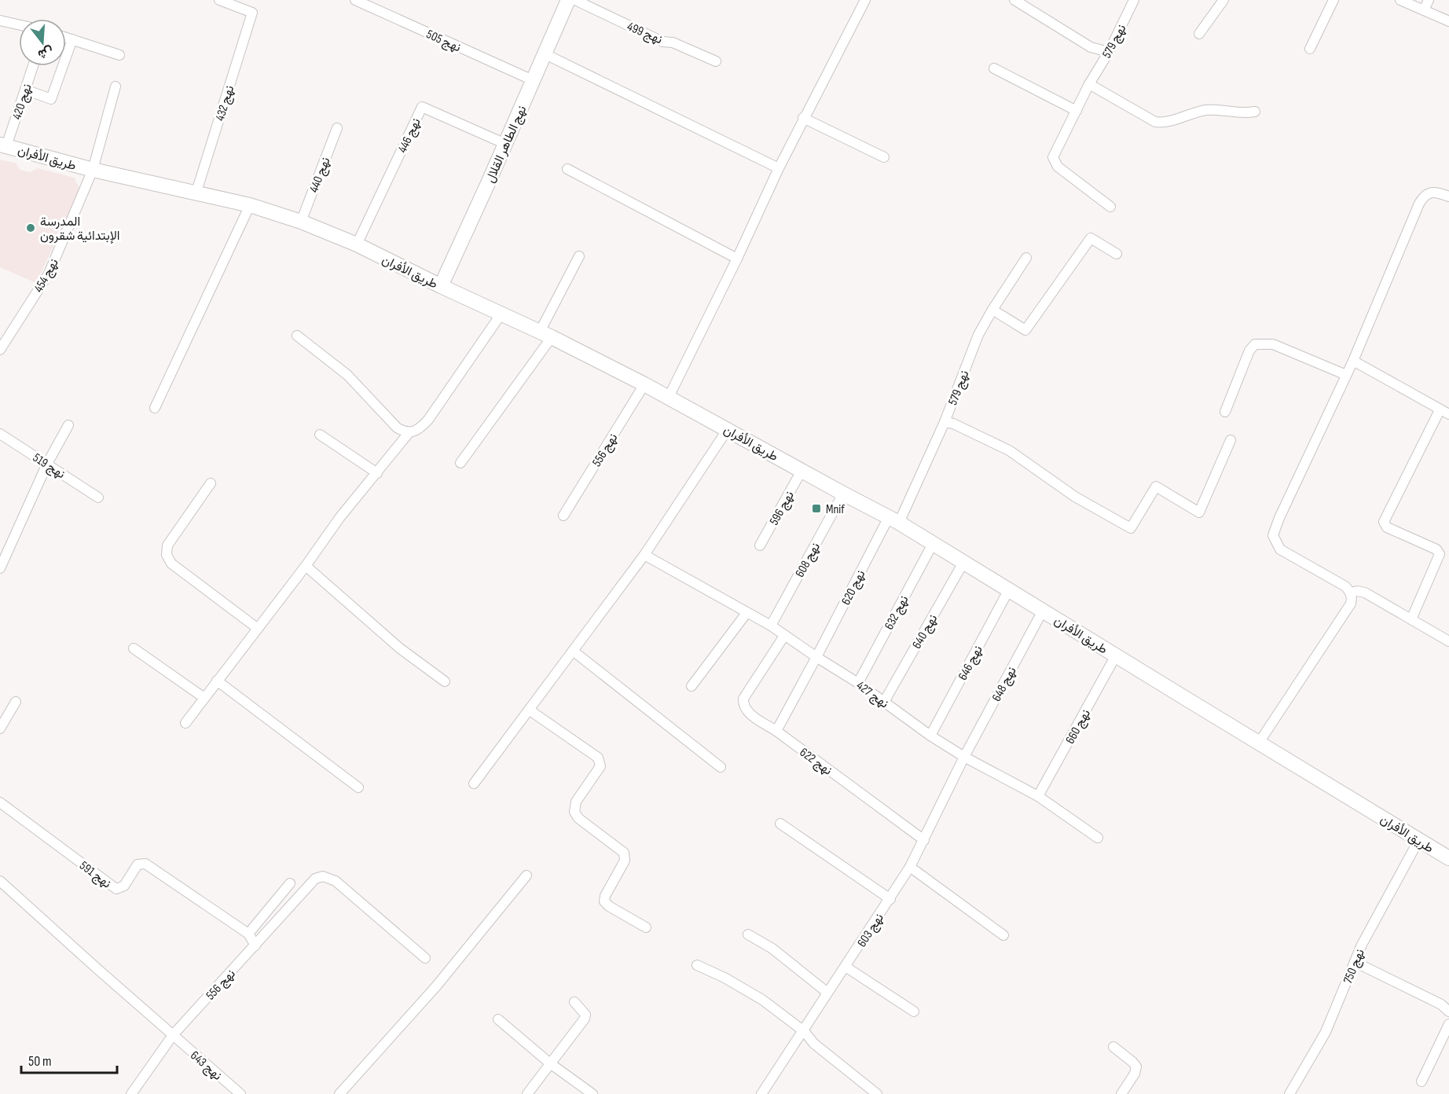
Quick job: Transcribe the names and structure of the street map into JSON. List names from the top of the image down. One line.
{"streets":{"main road":["نهج الطاهر القلال","طريق الأفران"],"street":["نهج 499","نهج 505","نهج 579","نهج 420","نهج 432","نهج 446","نهج 440","نهج 454","نهج 556","نهج 519","نهج 596","نهج 608","نهج 620","نهج 632","نهج 640","نهج 646","نهج 648","نهج 427","نهج 660","نهج 622","نهج 591","نهج 603","نهج 750","نهج 643"]},"crossings":[["نهج 505","نهج الطاهر القلال"],["نهج 579","طريق الأفران"],["نهج 579","نهج 620"],["نهج 420","طريق الأفران"],["نهج 432","طريق الأفران"],["نهج 446","نهج الطاهر القلال"],["نهج 446","طريق الأفران"],["نهج الطاهر القلال","طريق الأفران"],["طريق الأفران","نهج 440"],["طريق الأفران","نهج 454"],["طريق الأفران","نهج 556"],["طريق الأفران","نهج 596"],["طريق الأفران","نهج 608"],["طريق الأفران","نهج 620"],["طريق الأفران","نهج 632"],["طريق الأفران","نهج 640"],["طريق الأفران","نهج 646"],["طريق الأفران","نهج 648"],["طريق الأفران","نهج 660"],["طريق الأفران","نهج 750"],["نهج 556","نهج 591"],["نهج 556","نهج 643"],["نهج 608","نهج 427"],["نهج 620","نهج 427"],["نهج 632","نهج 427"],["نهج 640","نهج 427"],["نهج 646","نهج 427"],["نهج 648","نهج 427"],["نهج 648","نهج 603"],["نهج 427","نهج 660"],["نهج 427","نهج 622"],["نهج 427","نهج 603"],["نهج 622","نهج 603"]],"places":{"other":["المدرسة الإبتدائية شقرون"],"transit":["Mnif"]},"scale_bar":"50 m","north":"bottom"}
